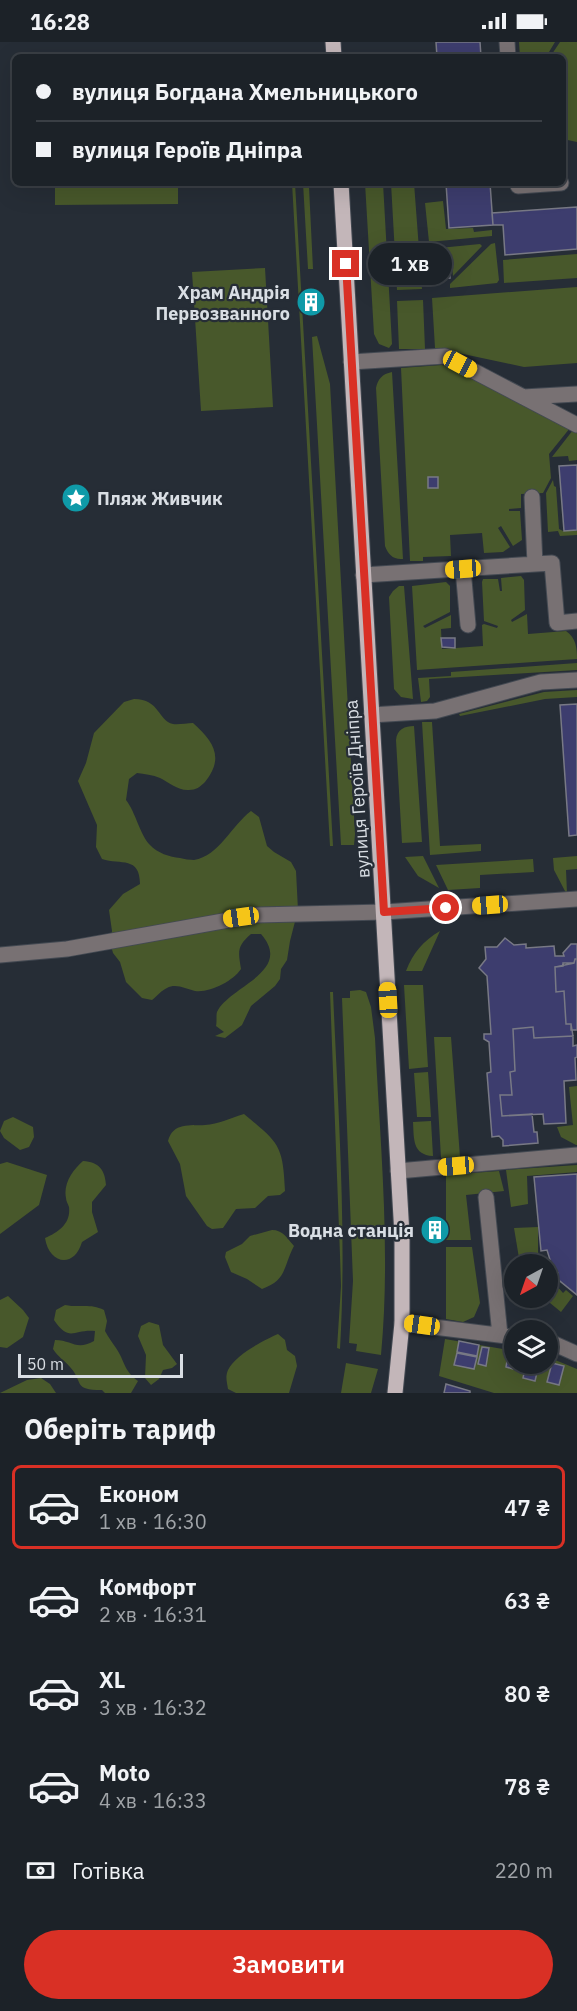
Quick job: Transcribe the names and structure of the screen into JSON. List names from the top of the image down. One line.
{"streets":{"main road":["вулиця Героїв Дніпра"]},"places":{"building":["Храм Андрія Первозванного","Водна станція"],"place":["Пляж Живчик"]},"scale_bar":"50 m","north":"bottom left","page":{"status":"16:28","banner":["вулиця Богдана Хмельницького","вулиця Героїв Дніпра"],"bubble":"1 хв","scale":"50 m","heading":"Оберіть тариф","list":[{"name":"Економ","note":"1 хв · 16:30","value":"47 ₴"},{"name":"Комфорт","note":"2 хв · 16:31","value":"63 ₴"},{"name":"XL","note":"3 хв · 16:32","value":"80 ₴"},{"name":"Moto","note":"4 хв · 16:33","value":"78 ₴"}],"pay":["Готівка","220 m"],"buttons":"Замовити"}}
